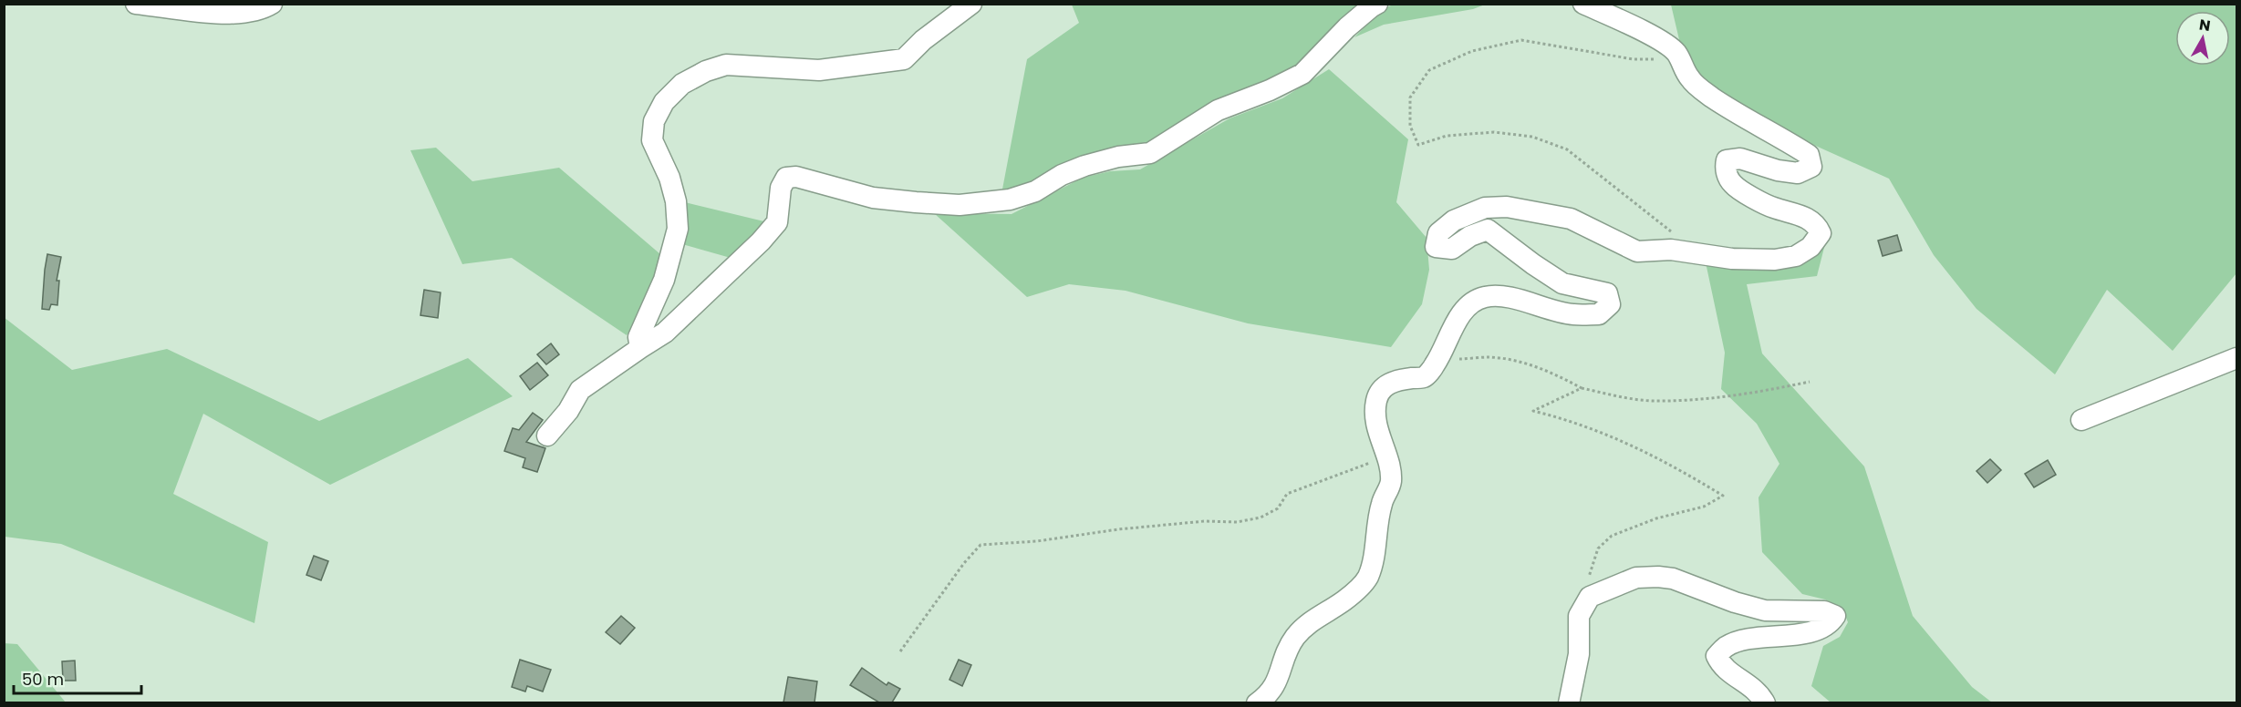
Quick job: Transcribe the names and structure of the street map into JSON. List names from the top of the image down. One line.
{"scale_bar":"50 m","north":"top"}
